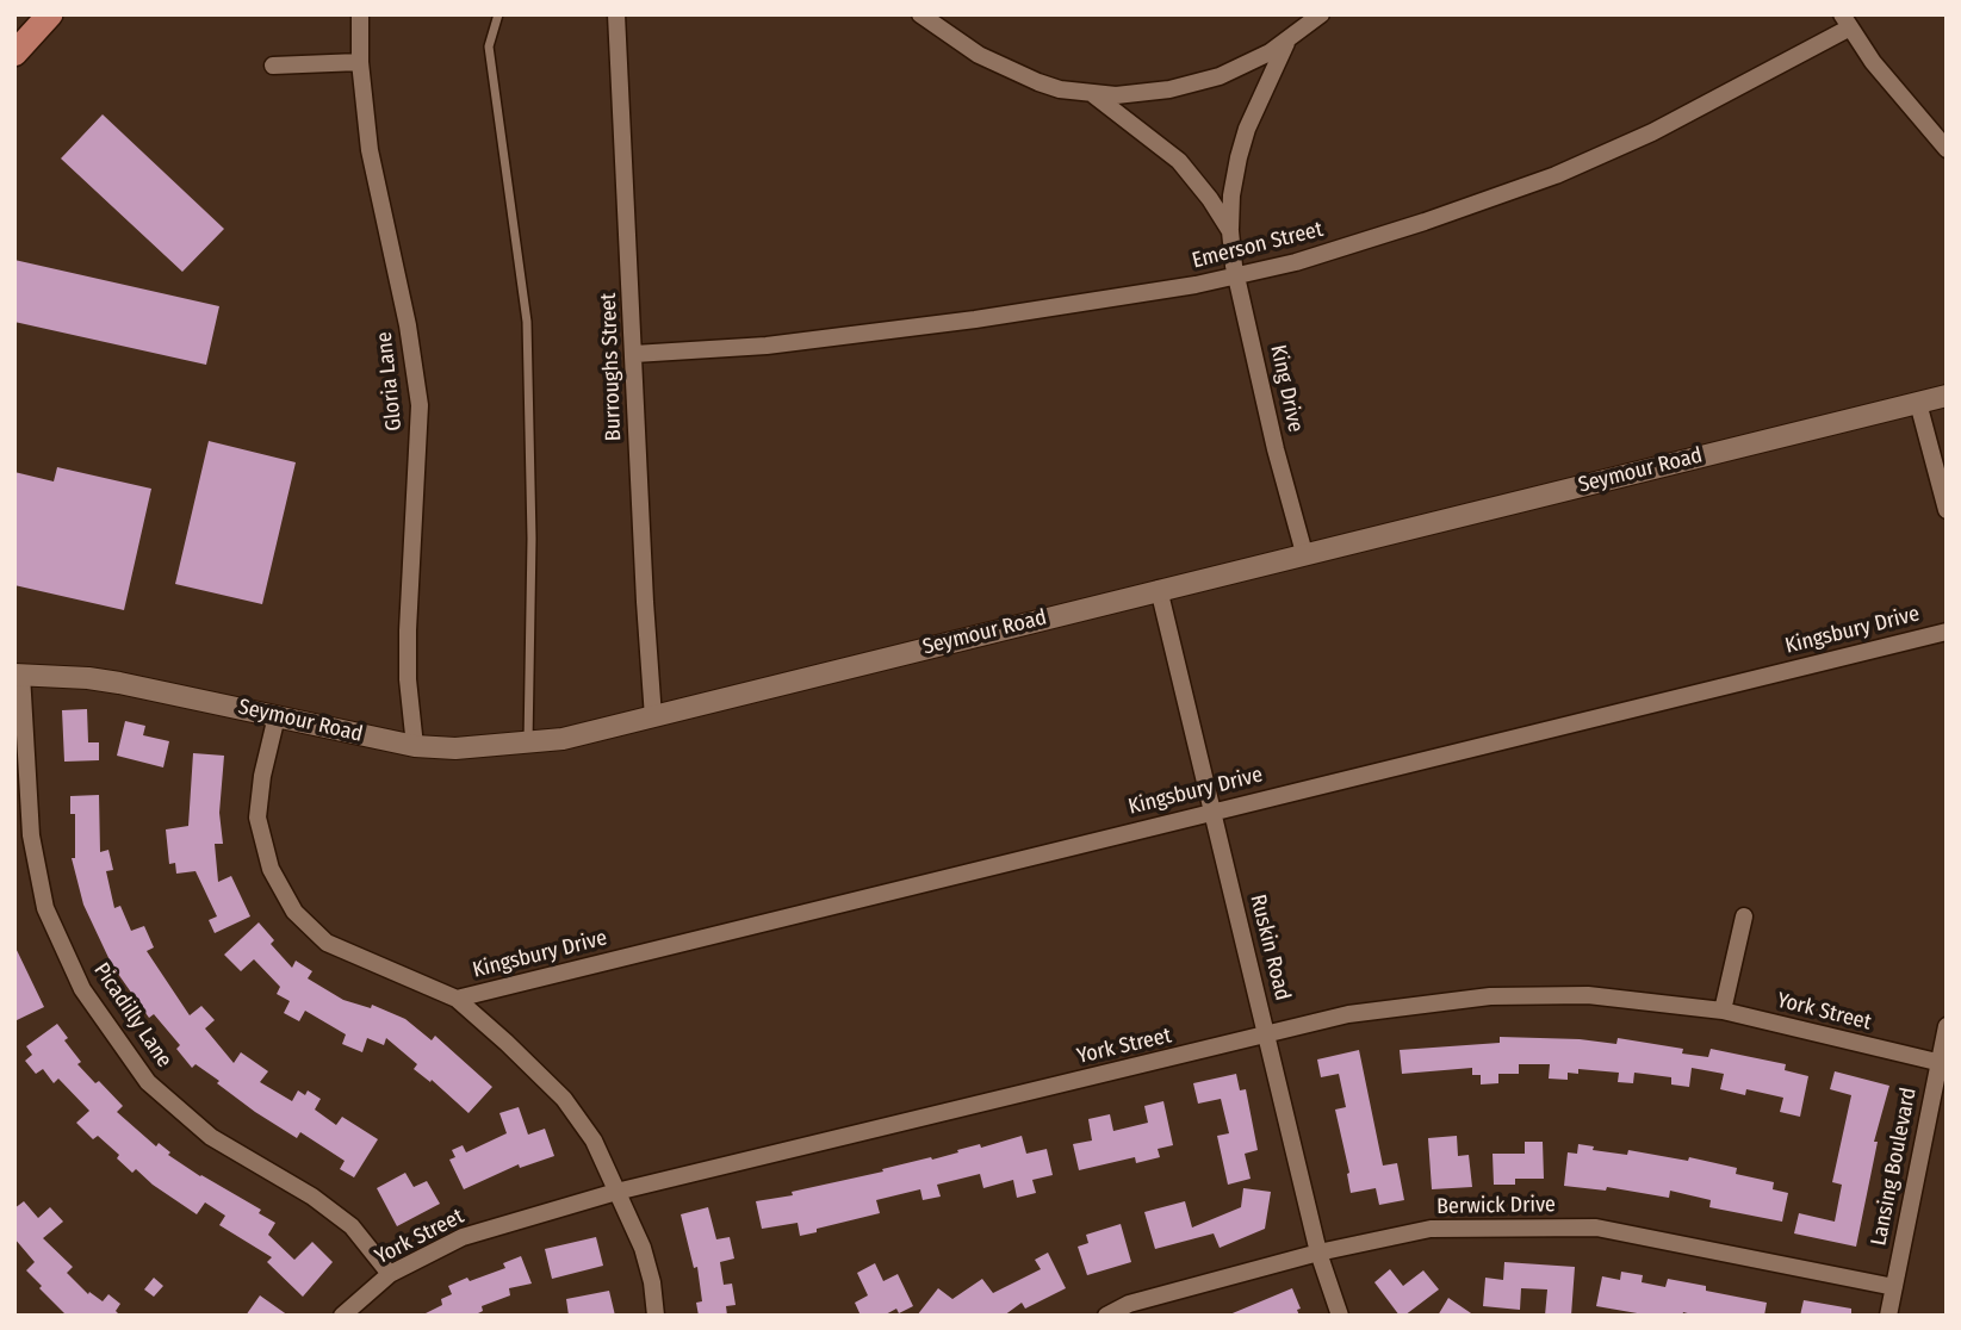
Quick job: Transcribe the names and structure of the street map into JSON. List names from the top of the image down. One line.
{"streets":{"street":["Emerson Street","Burroughs Street","Gloria Lane","King Drive","Seymour Road","Kingsbury Drive","Ruskin Road","York Street","Picadilly Lane","Lansing Boulevard","Berwick Drive"]},"crossings":[["Emerson Street","Burroughs Street"],["Emerson Street","King Drive"],["Burroughs Street","Seymour Road"],["Gloria Lane","Seymour Road"],["King Drive","Seymour Road"],["Seymour Road","Ruskin Road"],["Seymour Road","Picadilly Lane"],["Kingsbury Drive","Ruskin Road"],["Ruskin Road","York Street"],["Ruskin Road","Berwick Drive"],["York Street","Picadilly Lane"],["York Street","Lansing Boulevard"],["Lansing Boulevard","Berwick Drive"]]}
